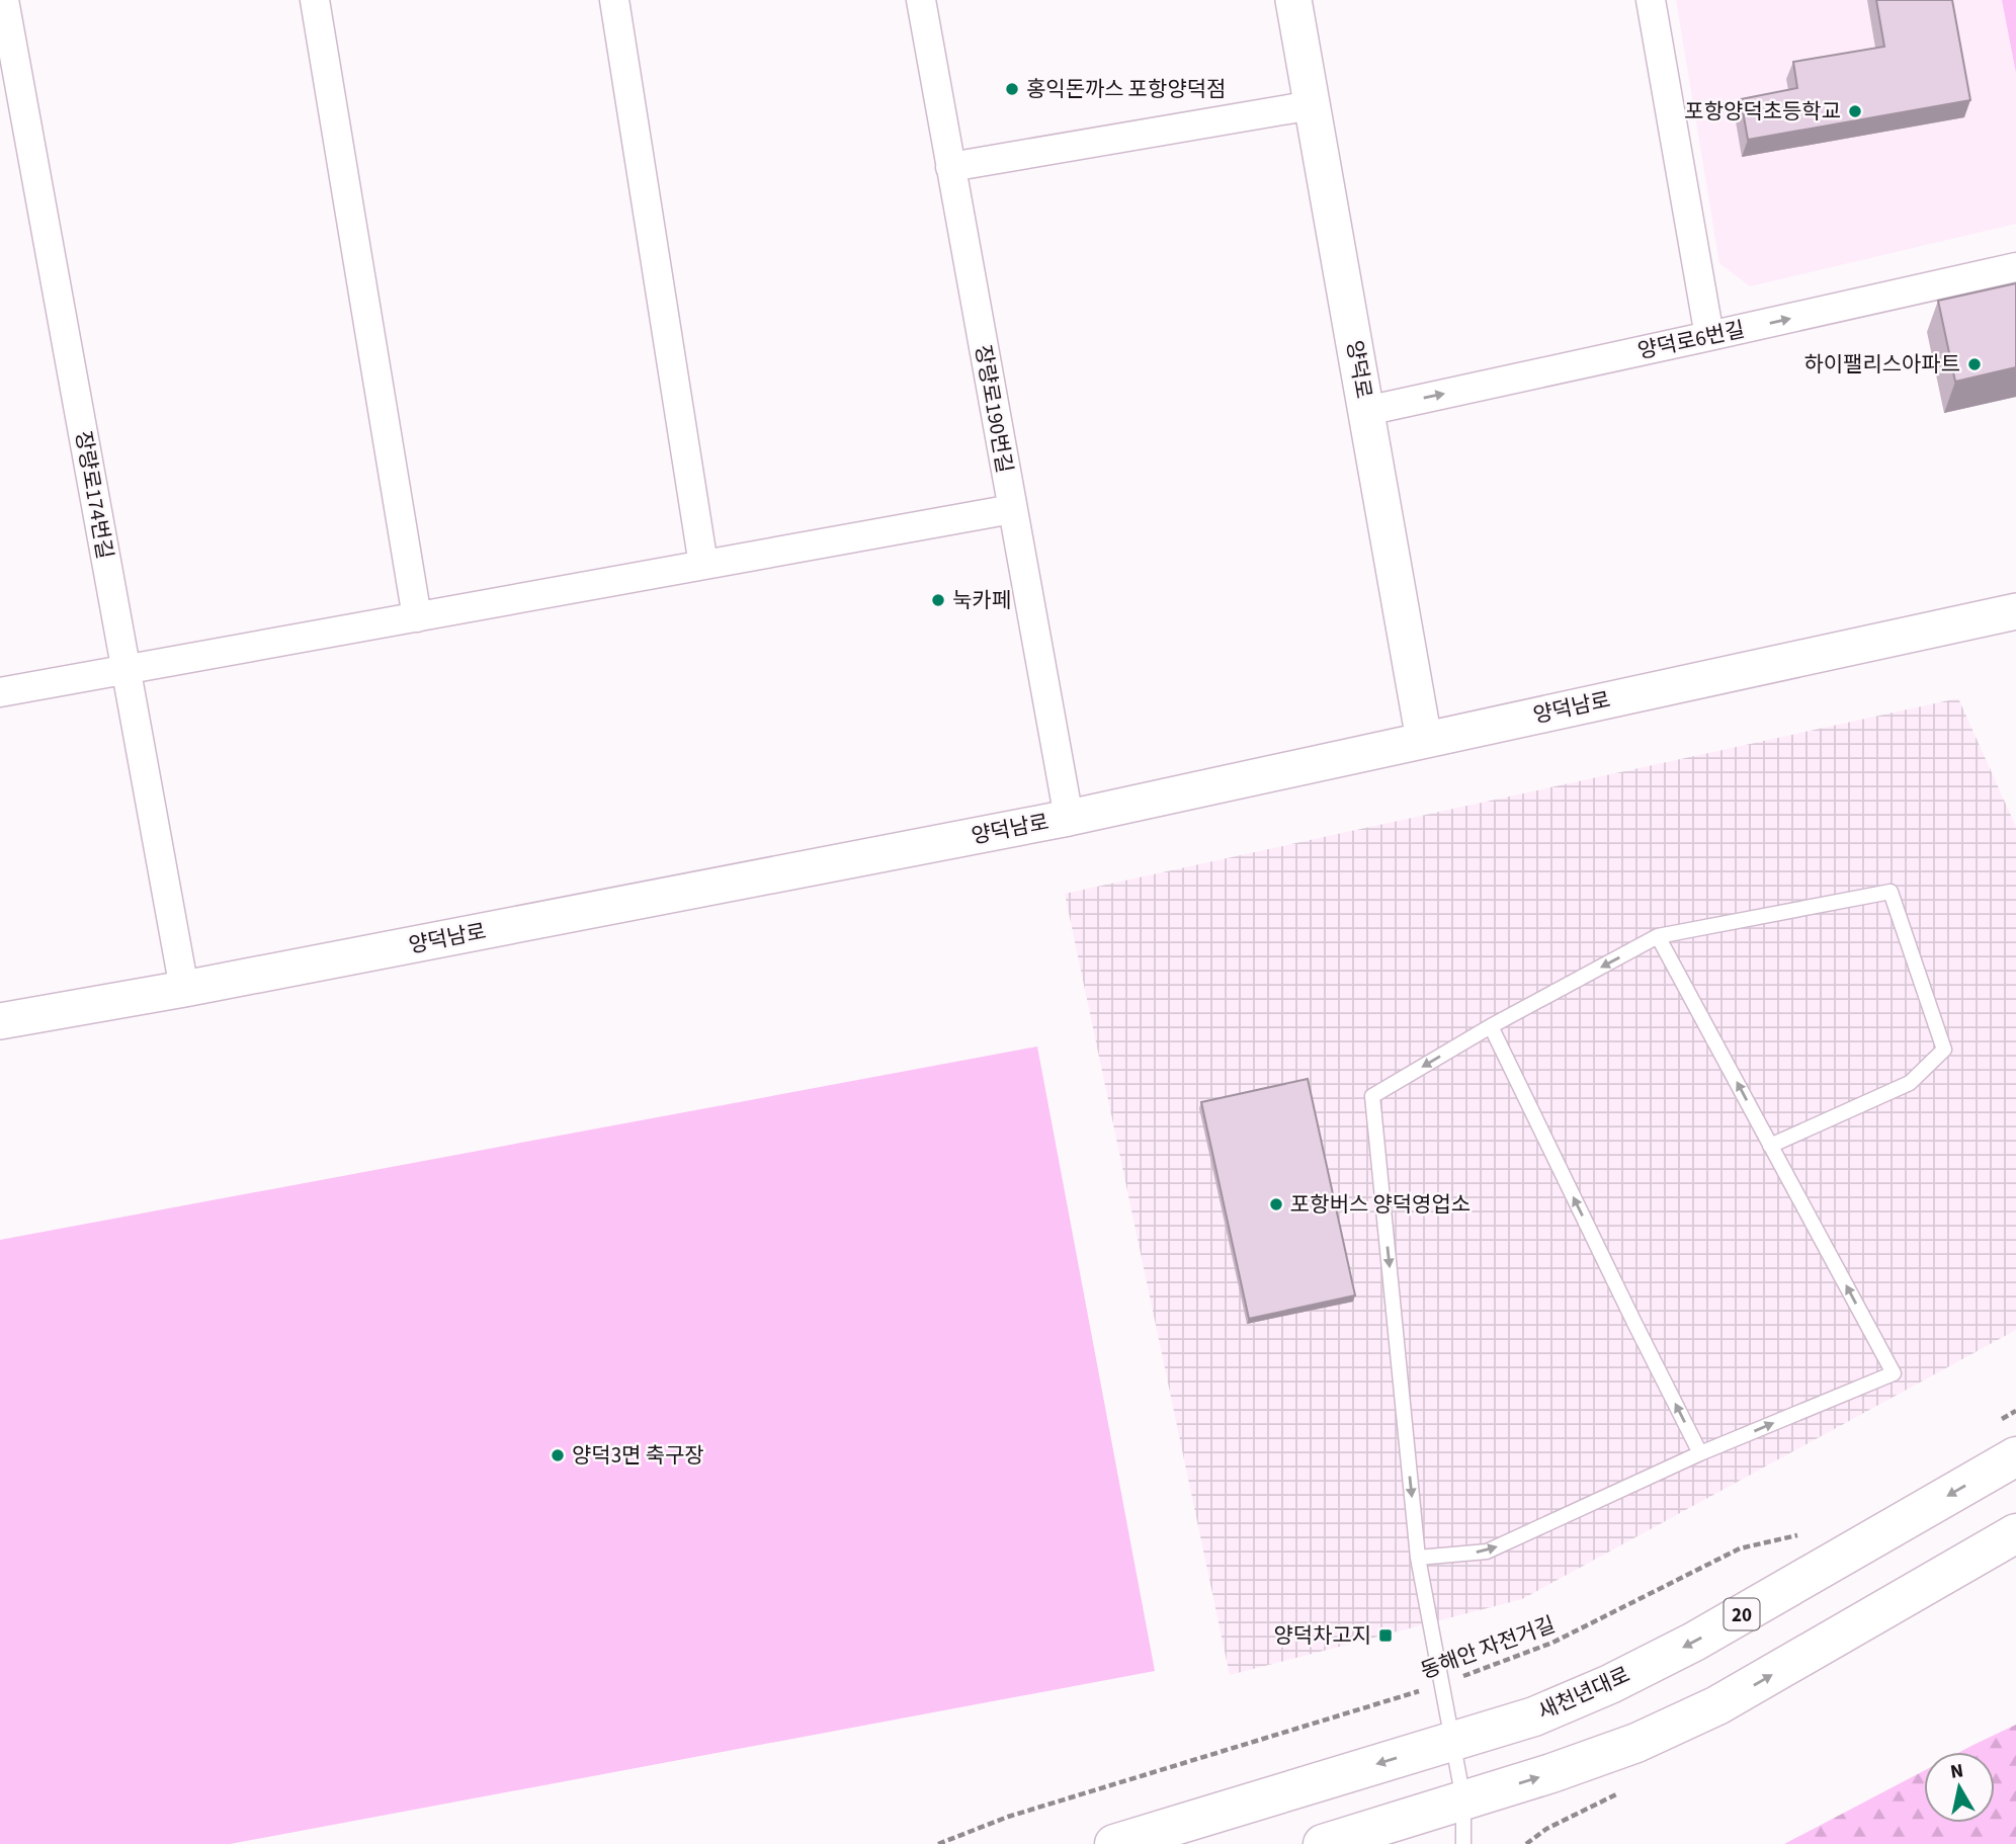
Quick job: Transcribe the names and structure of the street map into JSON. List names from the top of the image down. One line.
{"streets":{"main road":["20","새천년대로"],"street":["양덕로6번길","양덕로","장량로190번길","장량로174번길","양덕남로"],"path":["동해안 자전거길"]},"crossings":[["양덕로6번길","양덕로"],["양덕로","양덕남로"],["장량로190번길","양덕남로"],["장량로174번길","양덕남로"]],"one_way":["양덕로6번길"],"places":{"other":["홍익돈까스 포항양덕점","포항양덕초등학교","하이팰리스아파트","눅카페","포항버스 양덕영업소","양덕3면 축구장"],"transit":["양덕차고지"]},"north":"top"}
